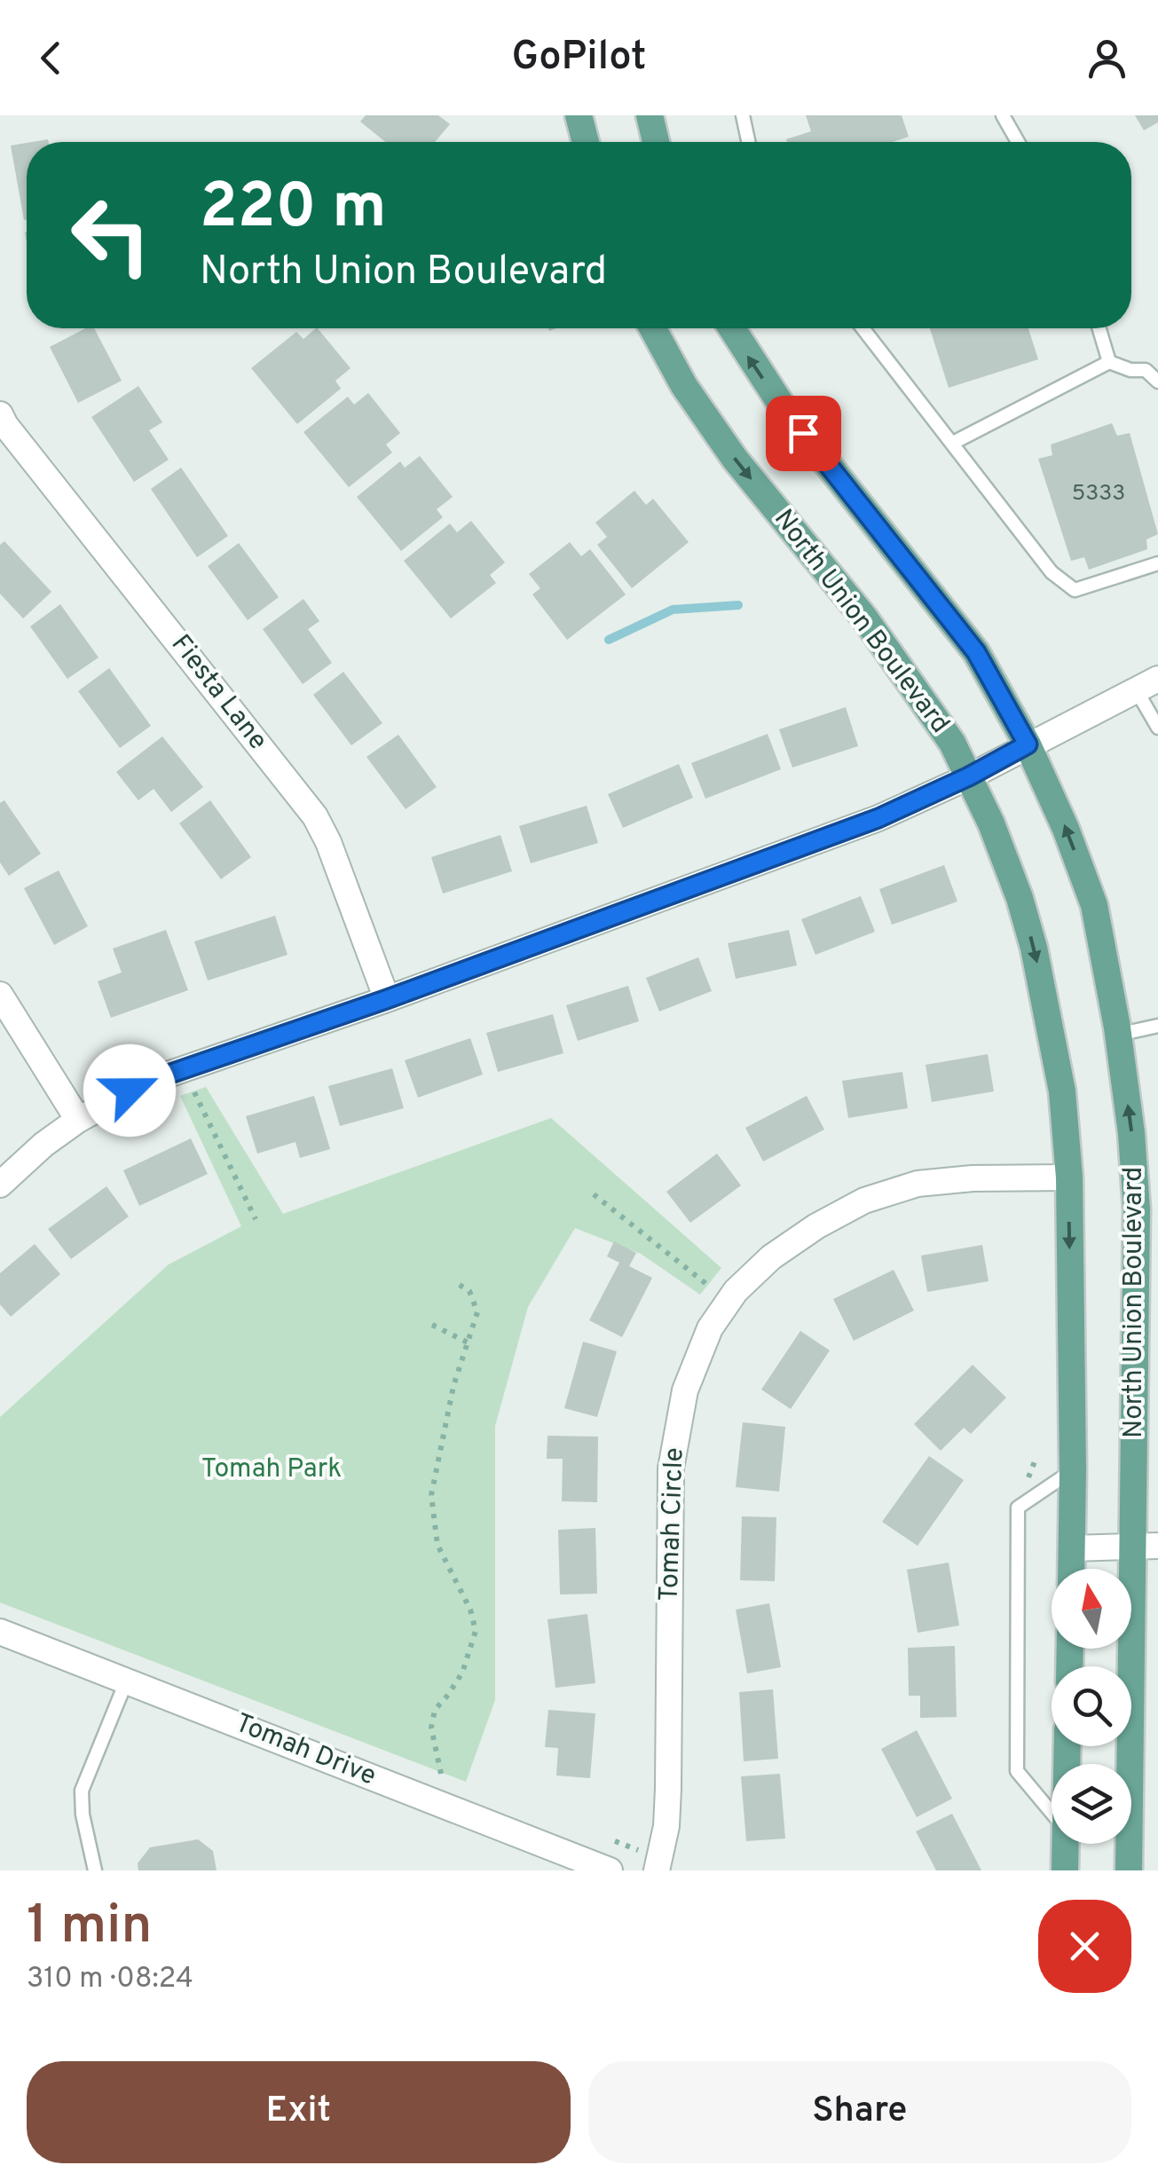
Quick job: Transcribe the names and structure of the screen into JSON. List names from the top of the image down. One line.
{"streets":{"main road":["North Union Boulevard"],"street":["Fiesta Lane","Tomah Circle","Tomah Drive"]},"crossings":[["North Union Boulevard","Tomah Circle"]],"parks":["Tomah Park"],"house_numbers":["5333"],"north":"top","page":{"header":"GoPilot","turn":["220 m","North Union Boulevard"],"heading":["1 min","310 m · 08:24"],"buttons":["Exit","Share"]}}
